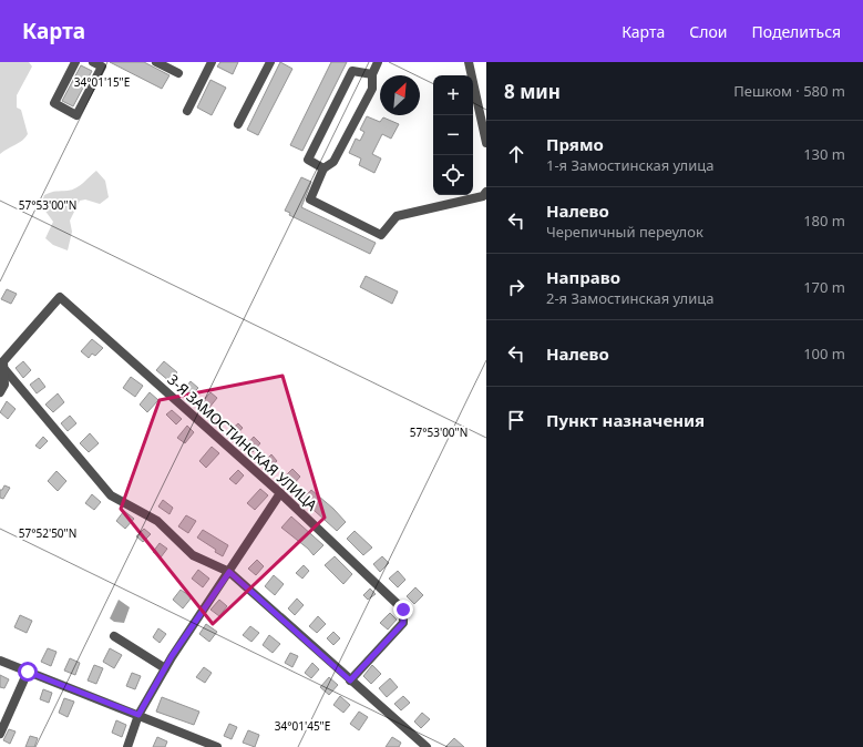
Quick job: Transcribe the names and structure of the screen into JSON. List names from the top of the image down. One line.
{"streets":{"street":["3-Я ЗАМОСТИНСКАЯ УЛИЦА"]},"north":"top right","page":{"header":"Карта","nav":["Карта","Слои","Поделиться"],"heading":["8 мин","Пешком · 580 m"],"map_buttons":["+","−"],"list":[["Прямо","1-я Замостинская улица","130 m"],["Налево","Черепичный переулок","180 m"],["Направо","2-я Замостинская улица","170 m"],["Налево","100 m"],"Пункт назначения"]},"coordinates":["34°01'15\"E","57°53'00\"N","57°52'50\"N","34°01'45\"E"]}
